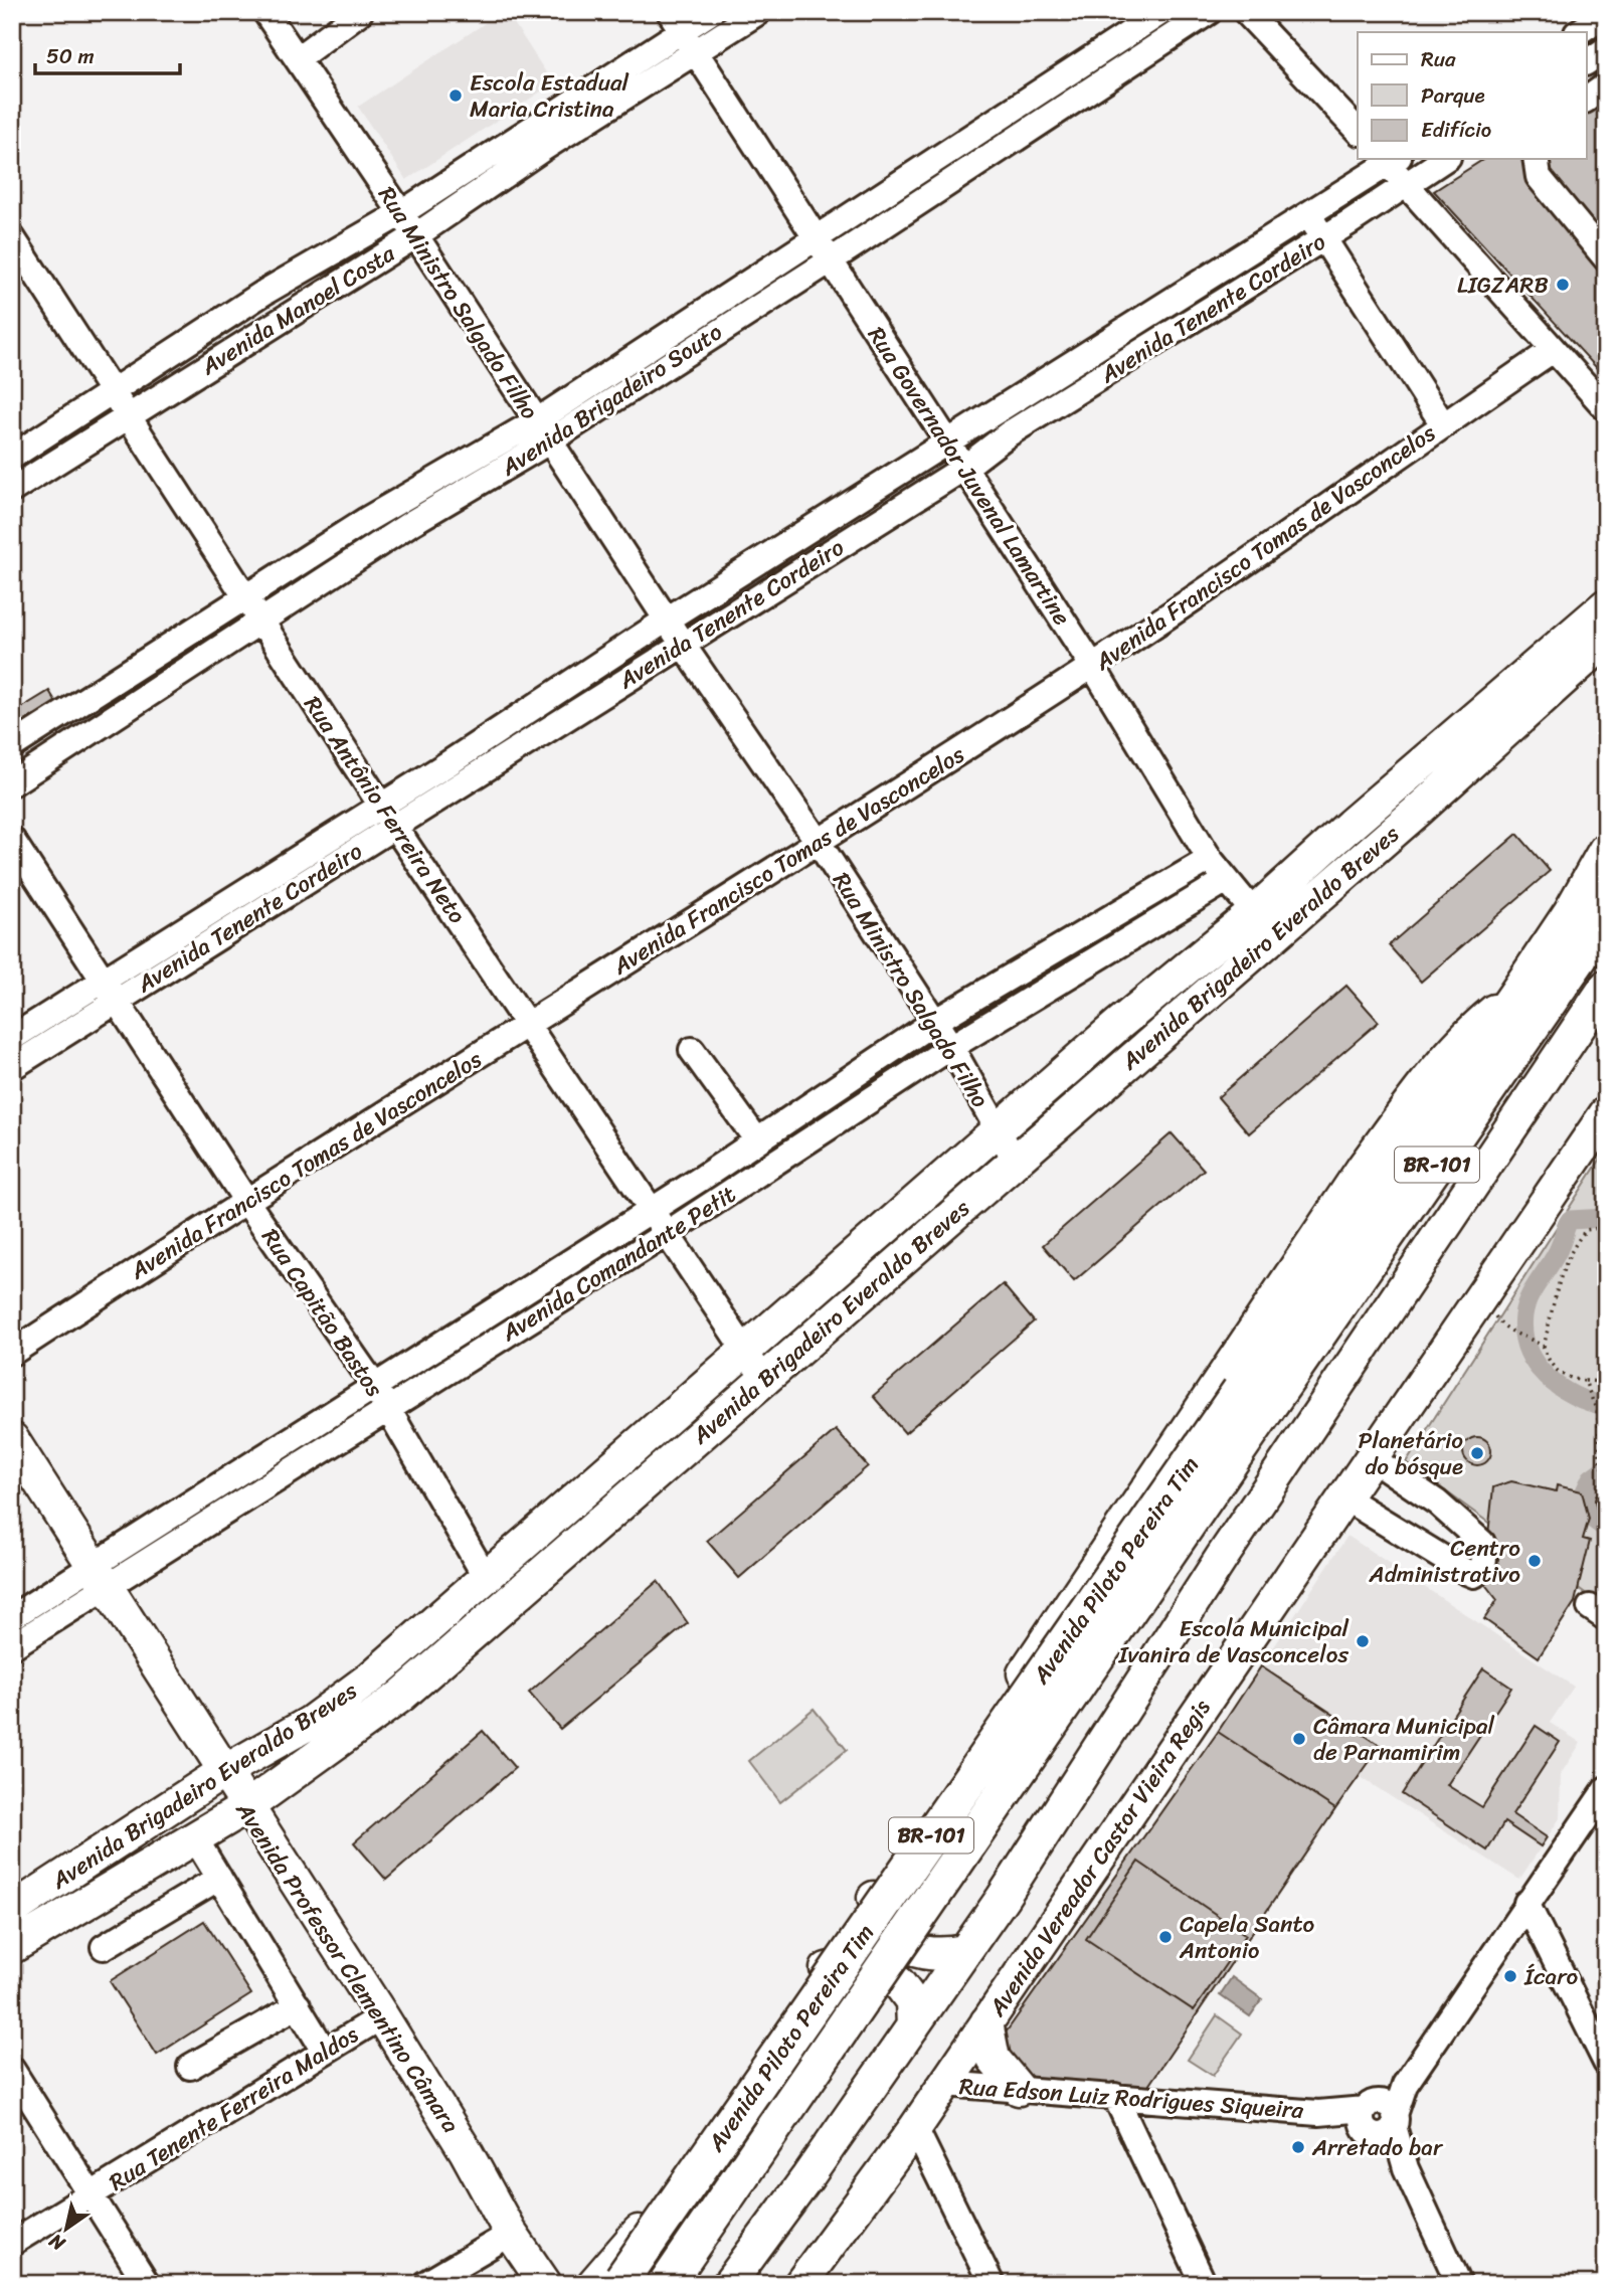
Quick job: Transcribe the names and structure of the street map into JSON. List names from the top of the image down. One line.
{"streets":{"highway":["BR-101","Avenida Piloto Pereira Tim"],"main road":["Avenida Brigadeiro Everaldo Breves","Avenida Vereador Castor Vieira Regis","Avenida Professor Clementino Câmara"],"street":["Rua Ministro Salgado Filho","Avenida Tenente Cordeiro","Avenida Manoel Costa","Avenida Brigadeiro Souto","Rua Governador Juvenal Lamartine","Avenida Francisco Tomas de Vasconcelos","Rua Antônio Ferreira Neto","Avenida Comandante Petit","Rua Capitão Bastos","Rua Edson Luiz Rodrigues Siqueira","Rua Tenente Ferreira Maldos"]},"crossings":[["Rua Ministro Salgado Filho","Avenida Tenente Cordeiro"],["Rua Ministro Salgado Filho","Avenida Manoel Costa"],["Rua Ministro Salgado Filho","Avenida Brigadeiro Souto"],["Rua Ministro Salgado Filho","Avenida Francisco Tomas de Vasconcelos"],["Rua Ministro Salgado Filho","Avenida Brigadeiro Everaldo Breves"],["Rua Ministro Salgado Filho","Avenida Comandante Petit"],["Avenida Tenente Cordeiro","Rua Governador Juvenal Lamartine"],["Avenida Tenente Cordeiro","Rua Antônio Ferreira Neto"],["Avenida Tenente Cordeiro","Rua Capitão Bastos"],["Avenida Manoel Costa","Rua Governador Juvenal Lamartine"],["Avenida Manoel Costa","Rua Antônio Ferreira Neto"],["Avenida Brigadeiro Souto","Rua Governador Juvenal Lamartine"],["Avenida Brigadeiro Souto","Rua Antônio Ferreira Neto"],["Rua Governador Juvenal Lamartine","Avenida Francisco Tomas de Vasconcelos"],["Rua Governador Juvenal Lamartine","Avenida Brigadeiro Everaldo Breves"],["Rua Governador Juvenal Lamartine","Avenida Comandante Petit"],["Avenida Francisco Tomas de Vasconcelos","Rua Antônio Ferreira Neto"],["Avenida Francisco Tomas de Vasconcelos","Rua Capitão Bastos"],["Rua Antônio Ferreira Neto","Avenida Brigadeiro Everaldo Breves"],["Rua Antônio Ferreira Neto","Avenida Comandante Petit"],["Avenida Brigadeiro Everaldo Breves","Rua Capitão Bastos"],["Avenida Brigadeiro Everaldo Breves","Avenida Professor Clementino Câmara"],["Avenida Comandante Petit","Rua Capitão Bastos"],["Avenida Comandante Petit","Avenida Professor Clementino Câmara"],["Avenida Vereador Castor Vieira Regis","Rua Edson Luiz Rodrigues Siqueira"],["Avenida Professor Clementino Câmara","Rua Tenente Ferreira Maldos"]],"places":["Escola Estadual Maria Cristina","LIGZARB","Planetário do bósque","Centro Administrativo","Escola Municipal Ivanira de Vasconcelos","Câmara Municipal de Parnamirim","Capela Santo Antonio","Ícaro","Arretado bar"],"legend":["Rua","Parque","Edifício"],"scale_bar":"50 m","north":"bottom left"}
